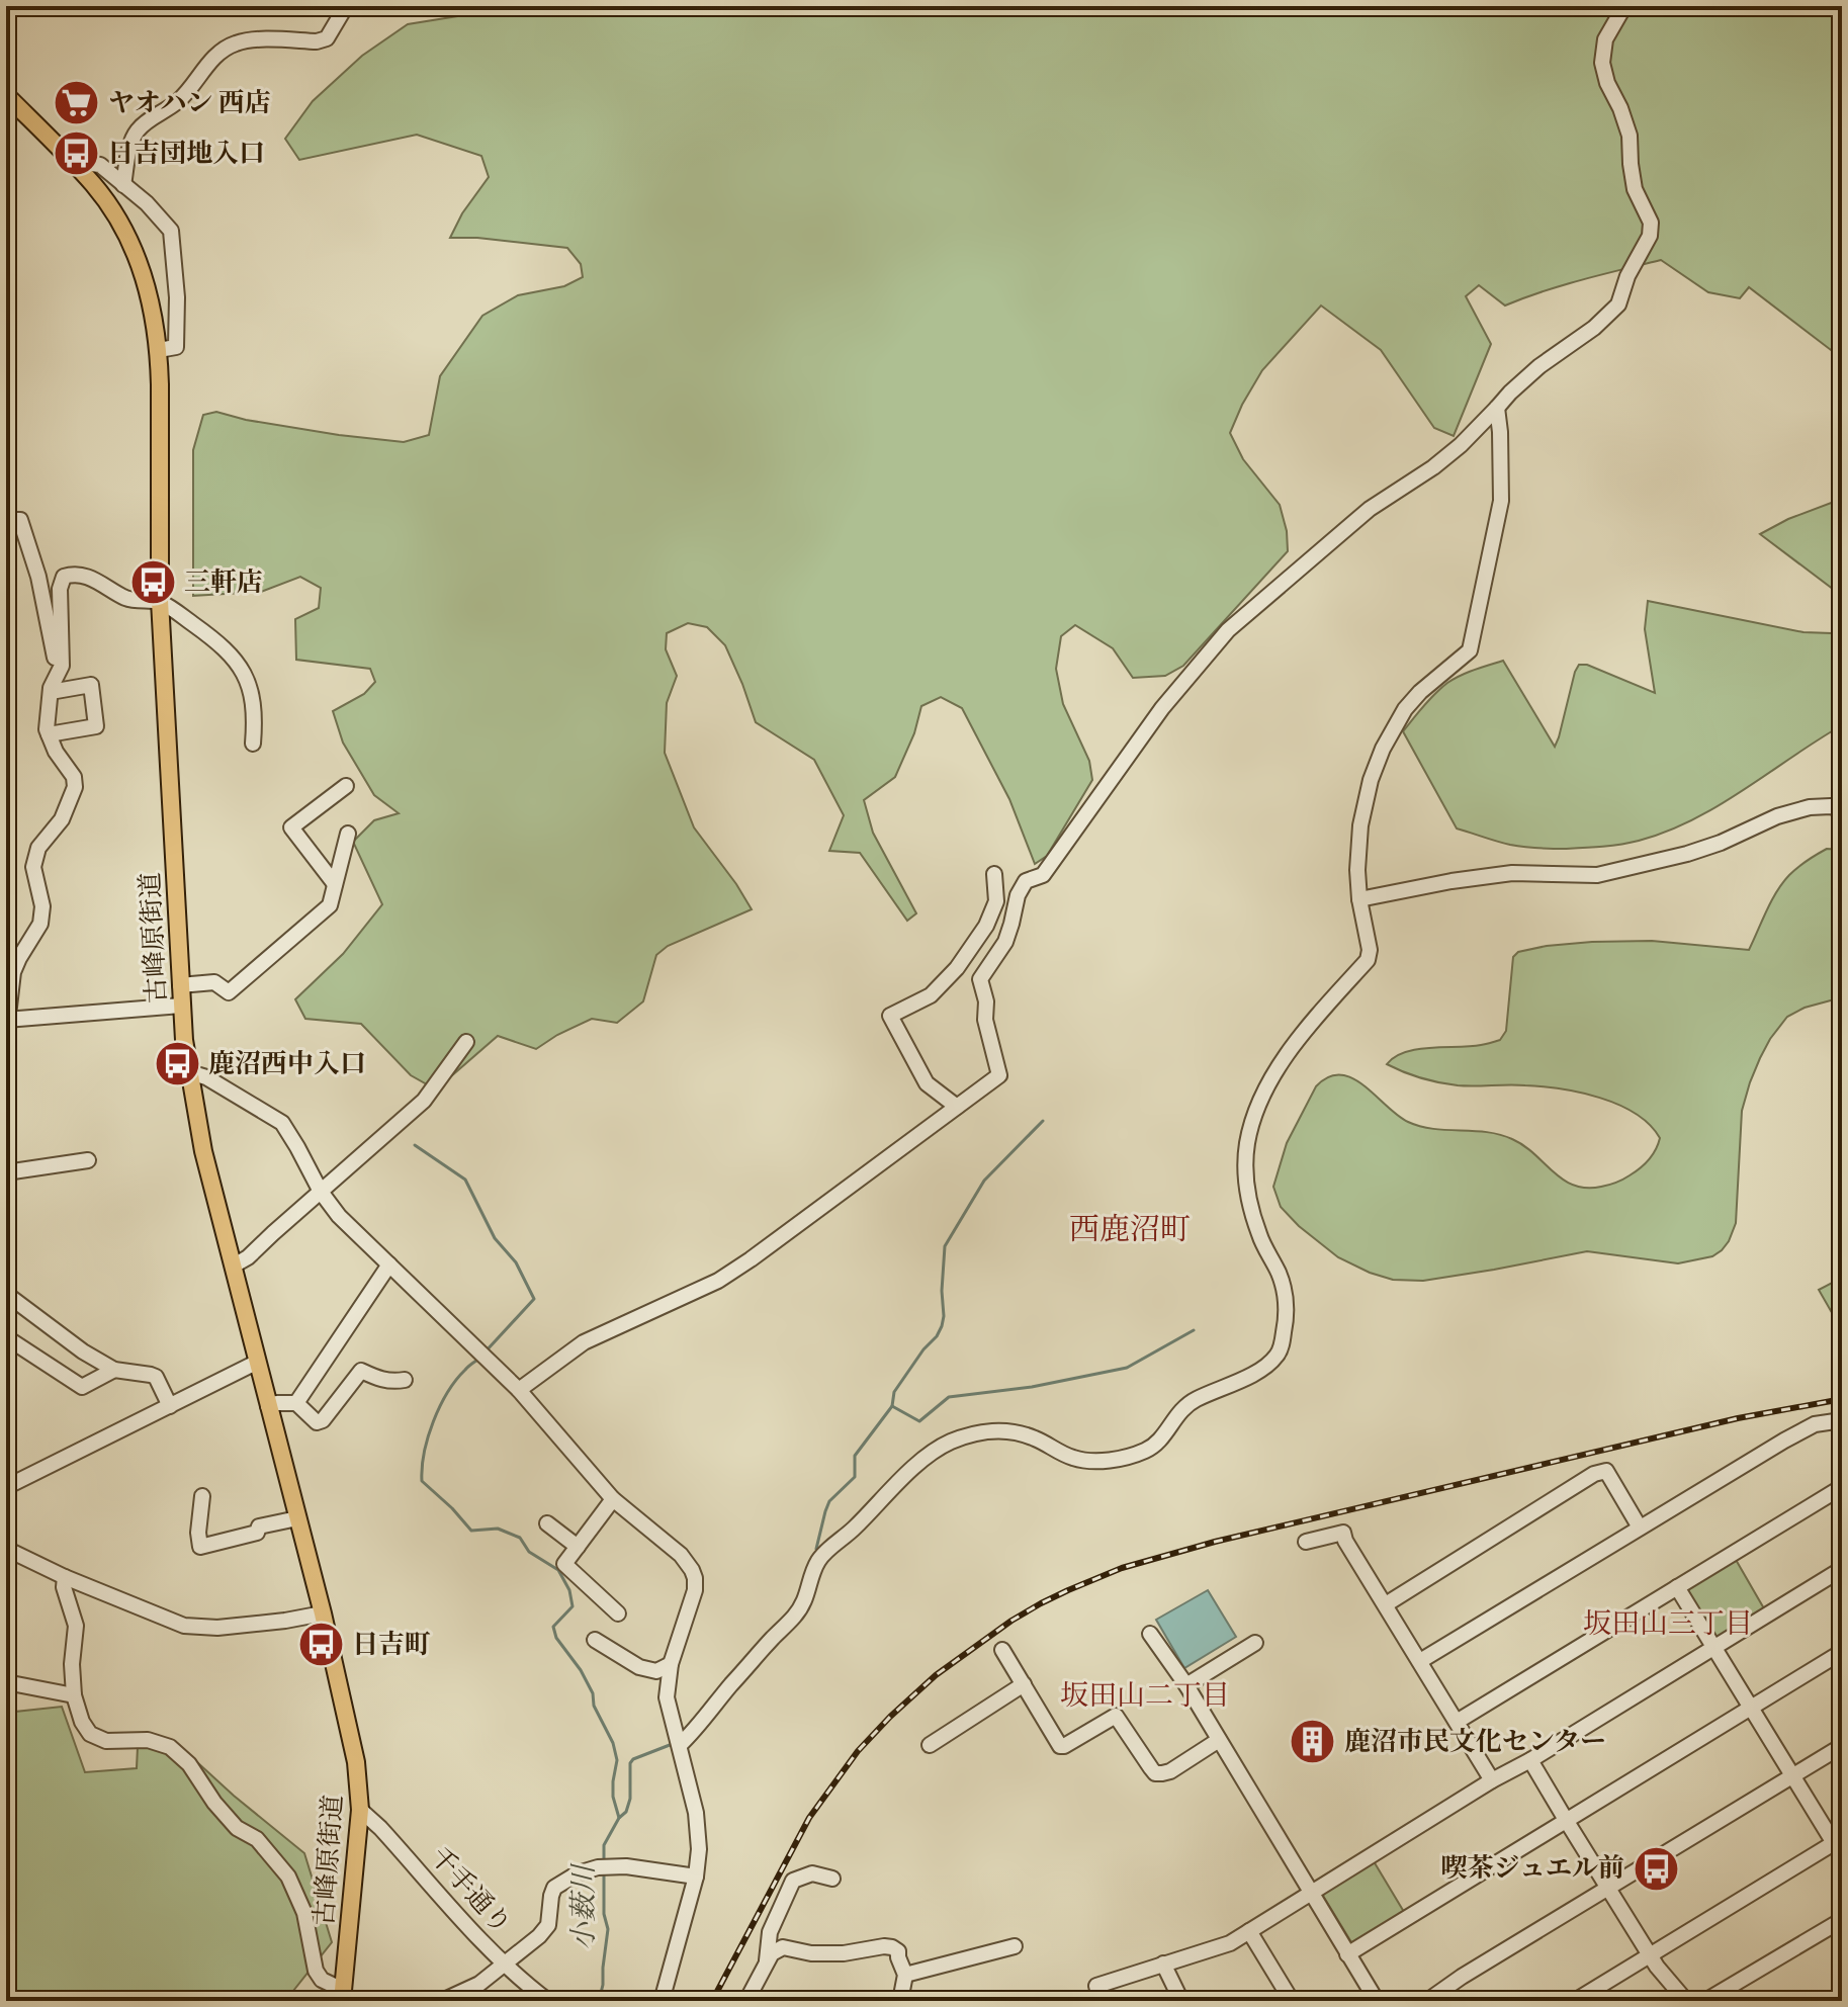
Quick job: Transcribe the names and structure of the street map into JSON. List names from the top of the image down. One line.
{"streets":{"main road":["古峰原街道"],"street":["千手通り"]},"crossings":[["古峰原街道","千手通り"]],"districts":["西鹿沼町","坂田山三丁目","坂田山二丁目"],"water":["小薮川"],"places":{"supermarket":["ヤオハン 西店"],"bus stop":["日吉団地入口","三軒店","鹿沼西中入口","日吉町","喫茶ジュエル前"],"building":["鹿沼市民文化センター"]}}
